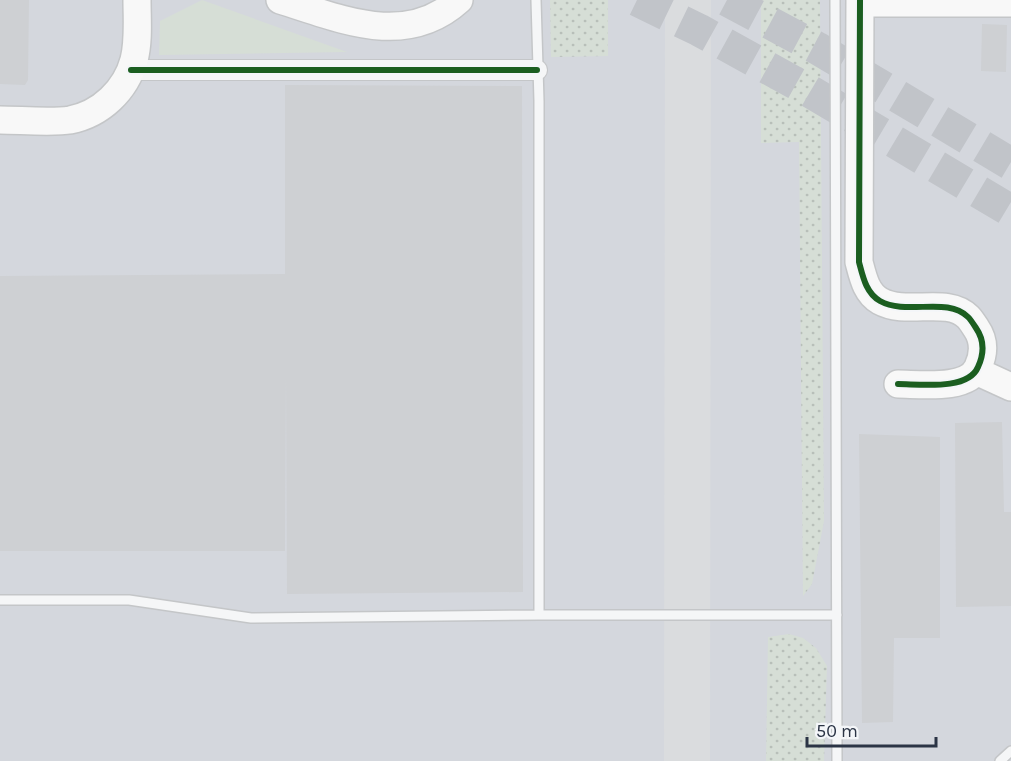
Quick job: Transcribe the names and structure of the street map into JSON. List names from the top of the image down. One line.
{"scale_bar":"50 m"}
